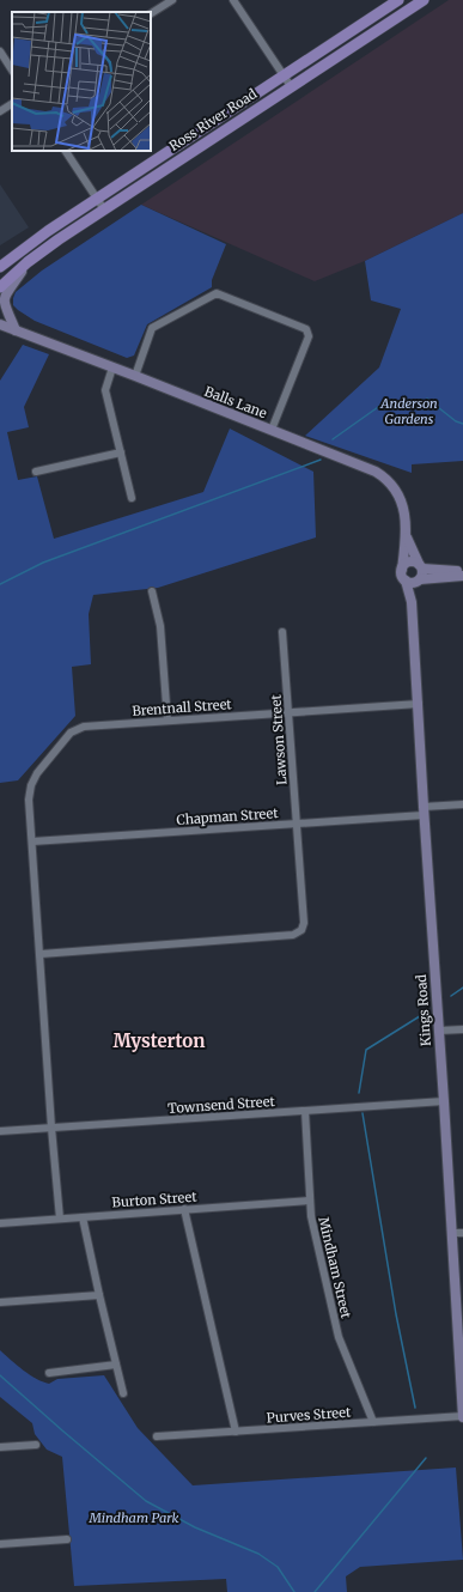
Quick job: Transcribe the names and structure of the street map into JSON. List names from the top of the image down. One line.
{"streets":{"main road":["Ross River Road","Balls Lane","Kings Road"],"street":["Brentnall Street","Lawson Street","Chapman Street","Townsend Street","Burton Street","Mindham Street","Purves Street"]},"crossings":[["Balls Lane","Kings Road"],["Brentnall Street","Lawson Street"],["Brentnall Street","Chapman Street"],["Brentnall Street","Kings Road"],["Brentnall Street","Townsend Street"],["Brentnall Street","Burton Street"],["Lawson Street","Chapman Street"],["Chapman Street","Kings Road"],["Kings Road","Townsend Street"],["Kings Road","Purves Street"],["Townsend Street","Mindham Street"],["Burton Street","Mindham Street"],["Mindham Street","Purves Street"]],"districts":["Mysterton"],"parks":["Anderson Gardens","Mindham Park"]}
